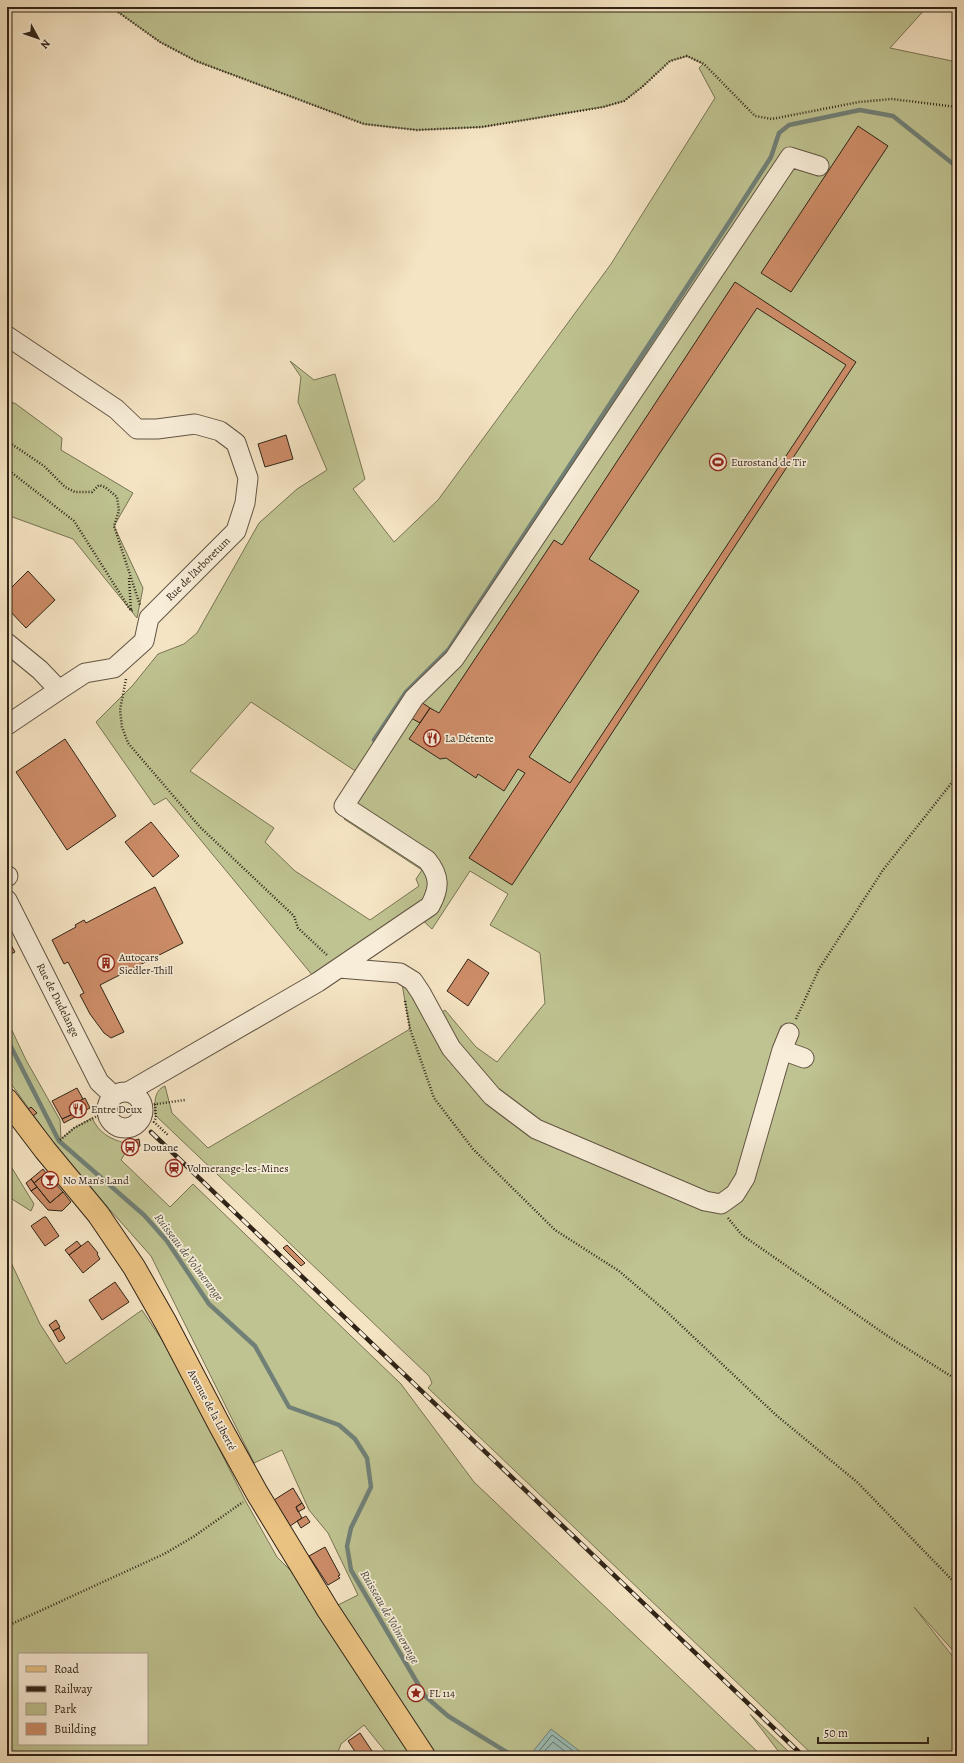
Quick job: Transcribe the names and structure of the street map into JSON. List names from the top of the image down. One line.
{"streets":{"main road":["Avenue de la Liberté"],"street":["Rue de l'Arboretum","Rue de Dudelange"]},"water":["Ruisseau de Volmerange"],"places":{"sports":["Eurostand de Tir"],"restaurant":["La Détente","Entre Deux"],"building":["Autocars Siedler-Thill"],"bus stop":["Douane"],"station":["Volmerange-les-Mines"],"bar":["No Man's Land"],"place":["FL 114"]},"legend":["Road","Railway","Park","Building"],"scale_bar":"50 m","north":"bottom right"}
